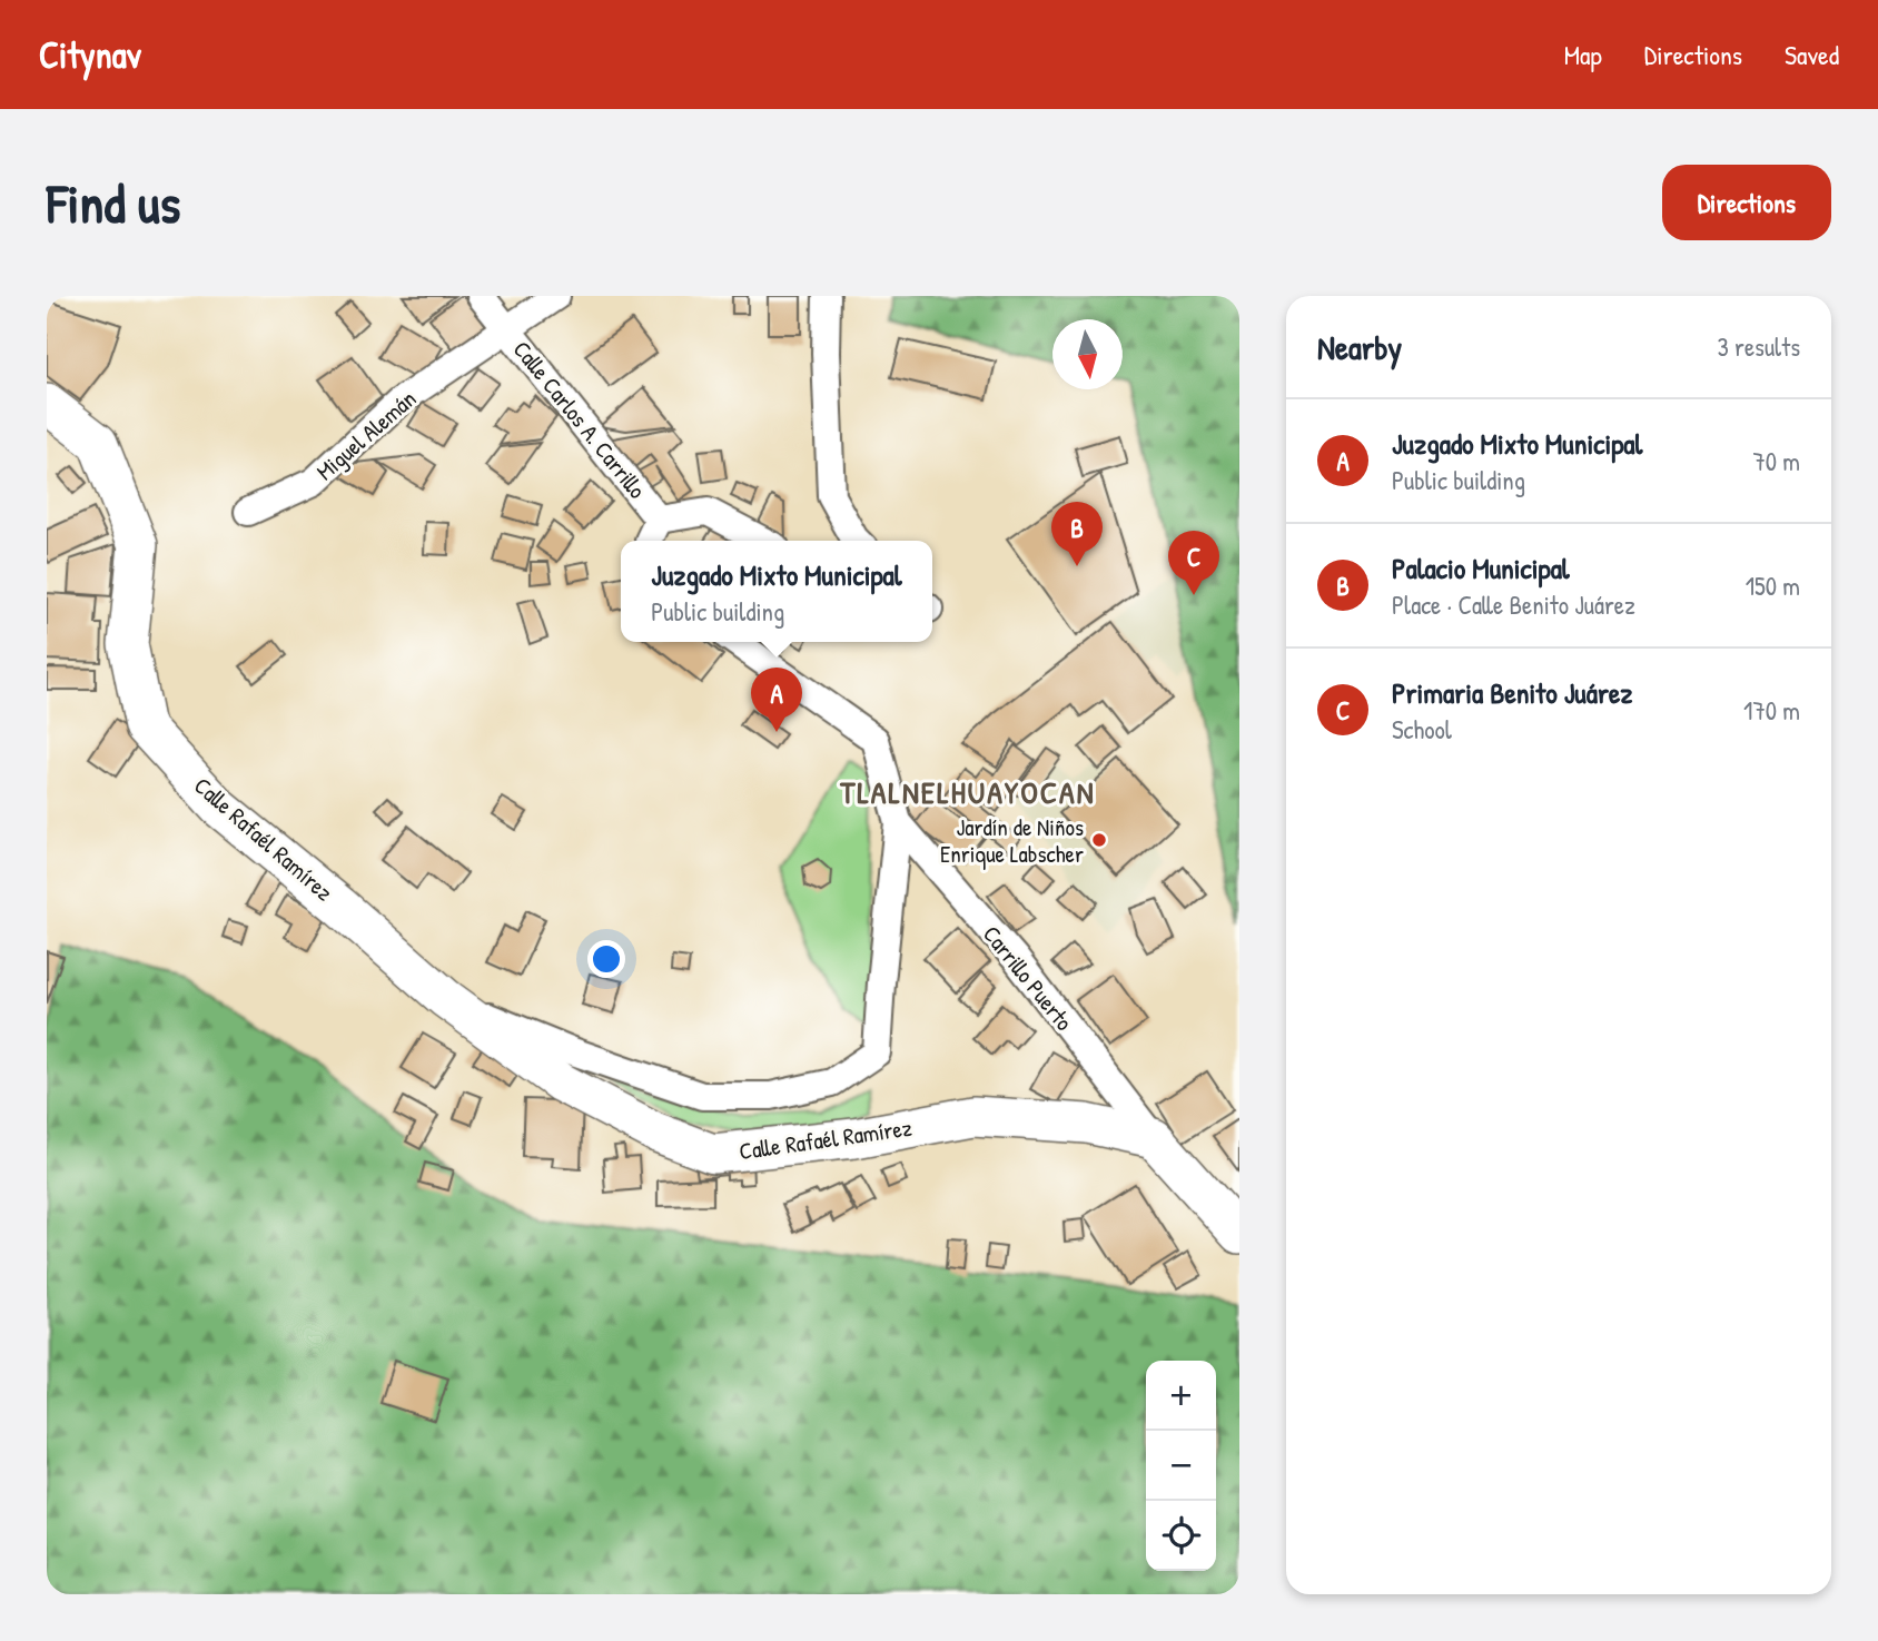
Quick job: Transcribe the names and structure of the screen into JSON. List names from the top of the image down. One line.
{"streets":{"main road":["Calle Rafaél Ramírez"],"street":["Calle Carlos A. Carrillo","Miguel Alemán","Carrillo Puerto"]},"crossings":[["Calle Carlos A. Carrillo","Miguel Alemán"],["Calle Rafaél Ramírez","Carrillo Puerto"]],"districts":["TLALNELHUAYOCAN"],"places":["Jardín de Niños Enrique Labscher"],"north":"bottom","page":{"header":"Citynav","nav":["Map","Directions","Saved"],"buttons":"Directions","title":"Find us","heading":["Nearby","3 results"],"list":[{"mark":"A","name":"Juzgado Mixto Municipal","note":"Public building","value":"70 m"},{"mark":"B","name":"Palacio Municipal","note":"Place · Calle Benito Juárez","value":"150 m"},{"mark":"C","name":"Primaria Benito Juárez","note":"School","value":"170 m"}],"pins":["B","C","A"],"popup":["Juzgado Mixto Municipal","Public building"],"map_buttons":["+","−"]}}
